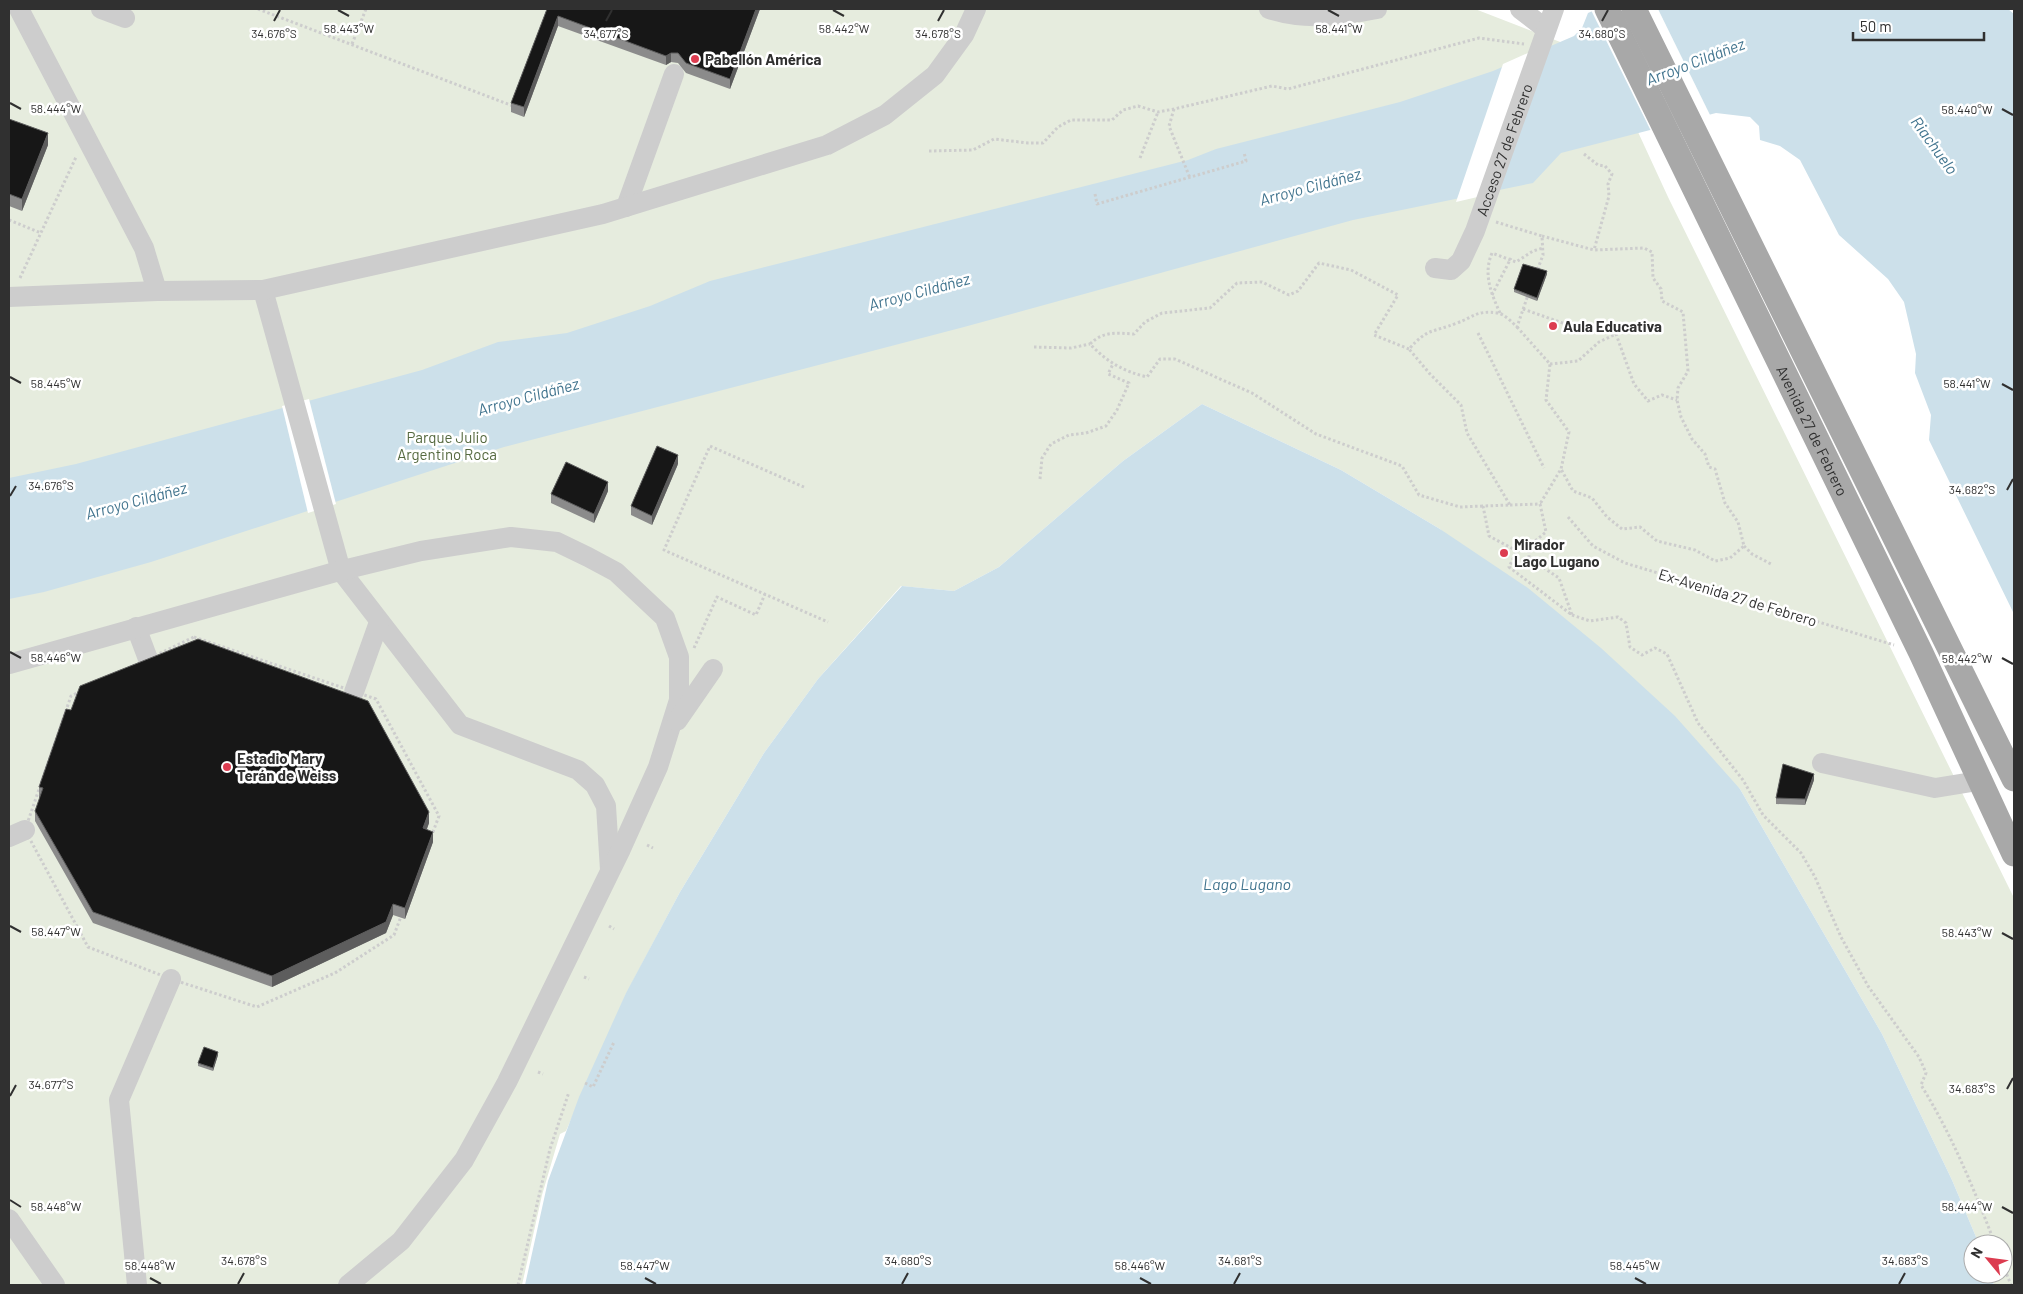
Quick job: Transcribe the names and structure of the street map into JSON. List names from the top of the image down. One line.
{"streets":{"main road":["Avenida 27 de Febrero"],"lane":["Acceso 27 de Febrero"],"path":["Ex-Avenida 27 de Febrero"]},"crossings":[["Avenida 27 de Febrero","Ex-Avenida 27 de Febrero"]],"water":["Arroyo Cildáñez","Riachuelo","Lago Lugano"],"parks":["Parque Julio Argentino Roca"],"places":["Pabellón América","Aula Educativa","Mirador Lago Lugano","Estadio Mary Terán de Weiss"],"scale_bar":"50 m","north":"top left","coordinates":["58.441°W","58.443°W","58.442°W","34.680°S","34.676°S","34.677°S","34.678°S","58.444°W","58.440°W","58.445°W","34.682°S","58.446°W","58.447°W","34.683°S","58.448°W","34.681°S"]}
